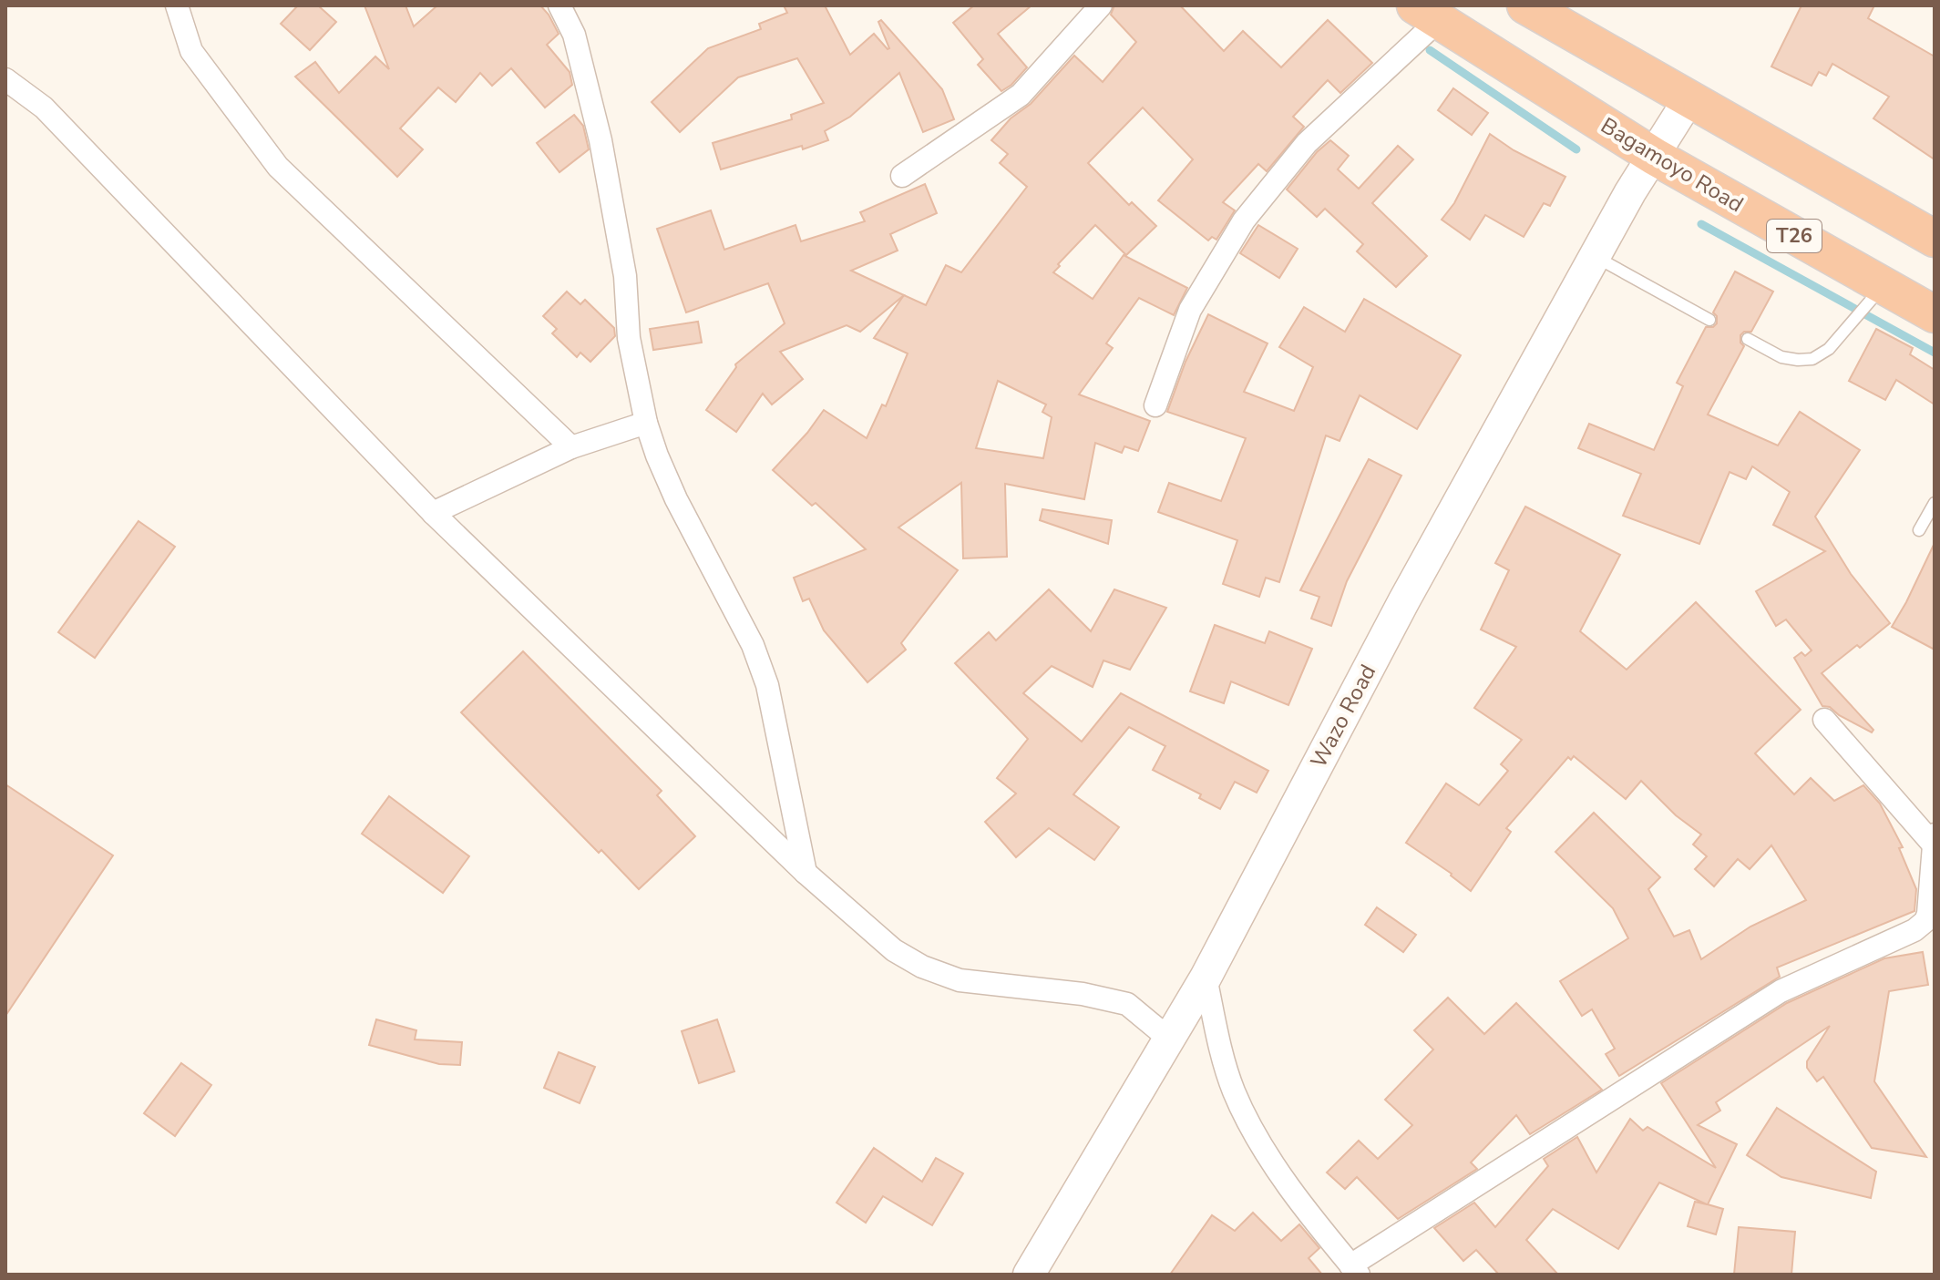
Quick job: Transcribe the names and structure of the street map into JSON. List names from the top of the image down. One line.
{"streets":{"highway":["Bagamoyo Road","T26"],"main road":["Wazo Road"]},"crossings":[["Bagamoyo Road","Wazo Road"]]}
